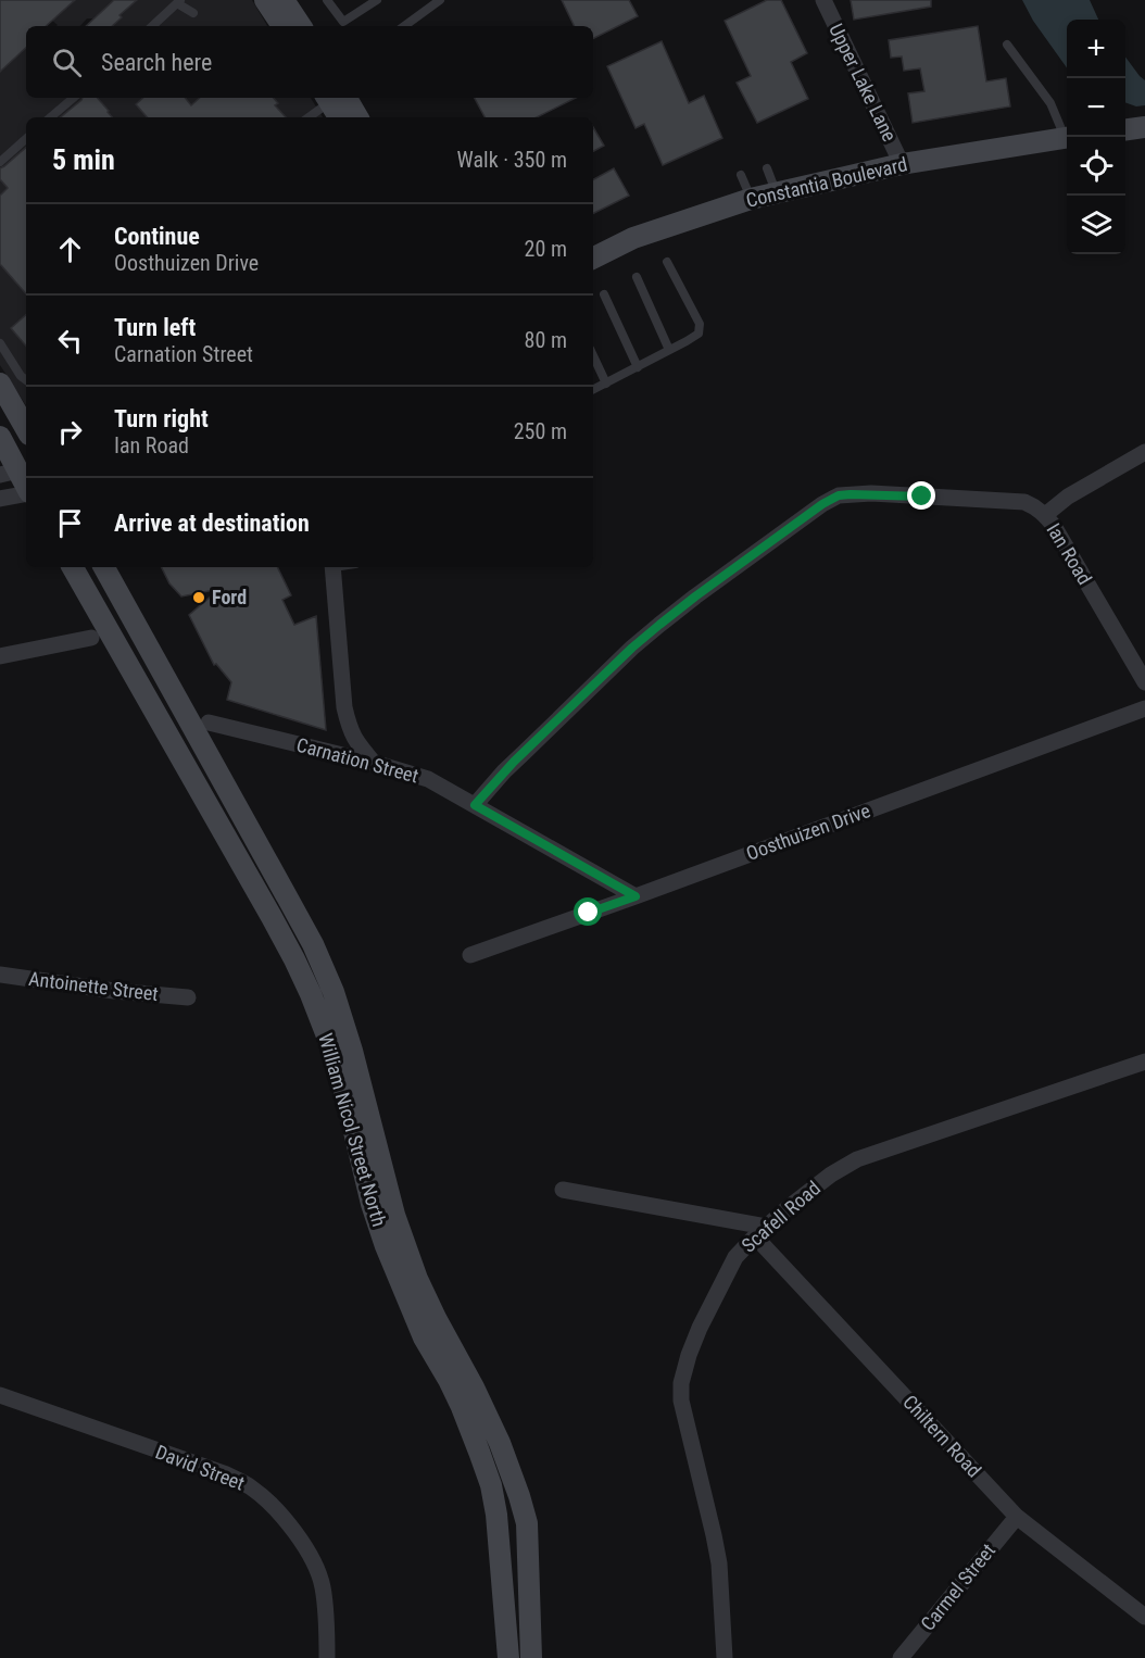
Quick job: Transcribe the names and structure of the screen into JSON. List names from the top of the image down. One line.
{"streets":{"main road":["Constantia Boulevard","William Nicol Street North"],"street":["Upper Lake Lane","Ian Road","Carnation Street","Oosthuizen Drive","Antoinette Street","Scafell Road","Chiltern Road","David Street","Carmel Street"]},"crossings":[["Upper Lake Lane","Constantia Boulevard"],["Ian Road","Carnation Street"],["Carnation Street","Oosthuizen Drive"],["Scafell Road","Chiltern Road"],["Chiltern Road","Carmel Street"]],"places":["Ford"],"page":{"map_buttons":["+","−"],"search":"Search here","heading":["5 min","Walk · 350 m"],"list":[["Continue","Oosthuizen Drive","20 m"],["Turn left","Carnation Street","80 m"],["Turn right","Ian Road","250 m"],"Arrive at destination"]}}
